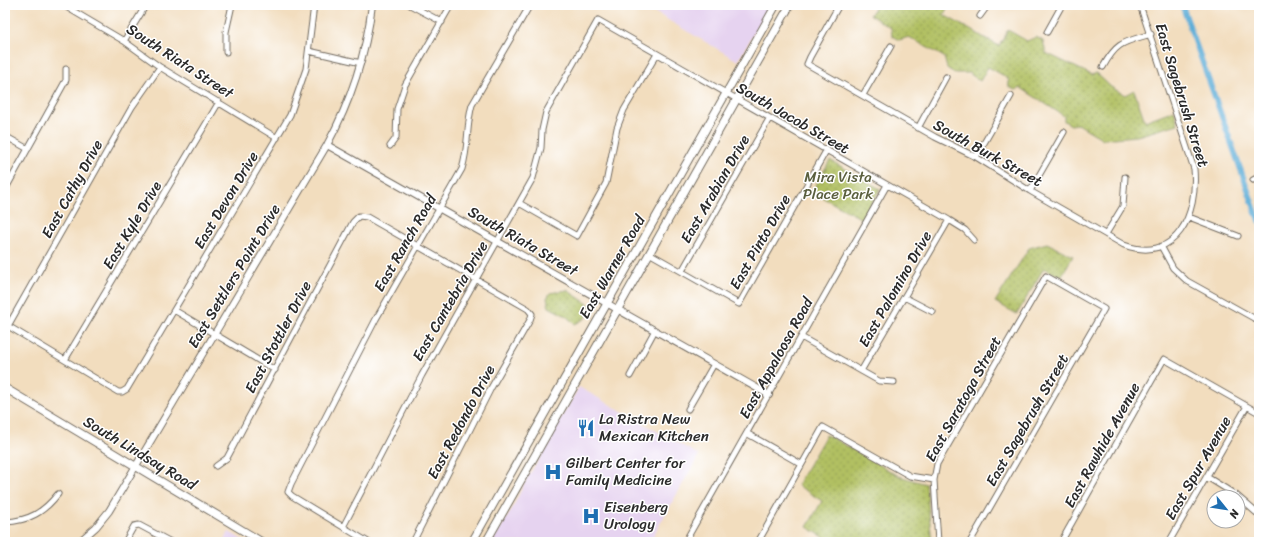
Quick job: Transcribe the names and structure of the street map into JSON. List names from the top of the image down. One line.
{"streets":{"main road":["East Warner Road","South Lindsay Road"],"street":["South Riata Street","East Sagebrush Street","South Jacob Street","South Burk Street","East Cathy Drive","East Arabian Drive","East Devon Drive","East Kyle Drive","East Pinto Drive","East Ranch Road","East Settlers Point Drive","East Palomino Drive","East Cantebria Drive","East Stottler Drive","East Appaloosa Road","East Saratoga Street","East Redondo Drive","East Rawhide Avenue","East Spur Avenue"]},"crossings":[["South Riata Street","East Cathy Drive"],["South Riata Street","East Devon Drive"],["South Riata Street","East Kyle Drive"],["South Riata Street","East Ranch Road"],["South Riata Street","East Warner Road"],["South Riata Street","East Settlers Point Drive"],["South Riata Street","East Cantebria Drive"],["South Riata Street","East Appaloosa Road"],["East Sagebrush Street","South Burk Street"],["East Sagebrush Street","East Saratoga Street"],["South Jacob Street","East Arabian Drive"],["South Jacob Street","East Pinto Drive"],["South Jacob Street","East Warner Road"],["South Jacob Street","East Palomino Drive"],["South Jacob Street","East Cantebria Drive"],["South Jacob Street","East Appaloosa Road"],["East Cathy Drive","East Devon Drive"],["East Cathy Drive","East Kyle Drive"],["East Arabian Drive","East Pinto Drive"],["East Devon Drive","East Kyle Drive"],["East Ranch Road","East Cantebria Drive"],["East Ranch Road","East Stottler Drive"],["East Settlers Point Drive","South Lindsay Road"],["East Cantebria Drive","East Redondo Drive"],["East Rawhide Avenue","East Spur Avenue"]],"parks":["Mira Vista Place Park"],"places":{"restaurant":["La Ristra New Mexican Kitchen"],"hospital":["Gilbert Center for Family Medicine","Eisenberg Urology"]},"north":"bottom right"}
